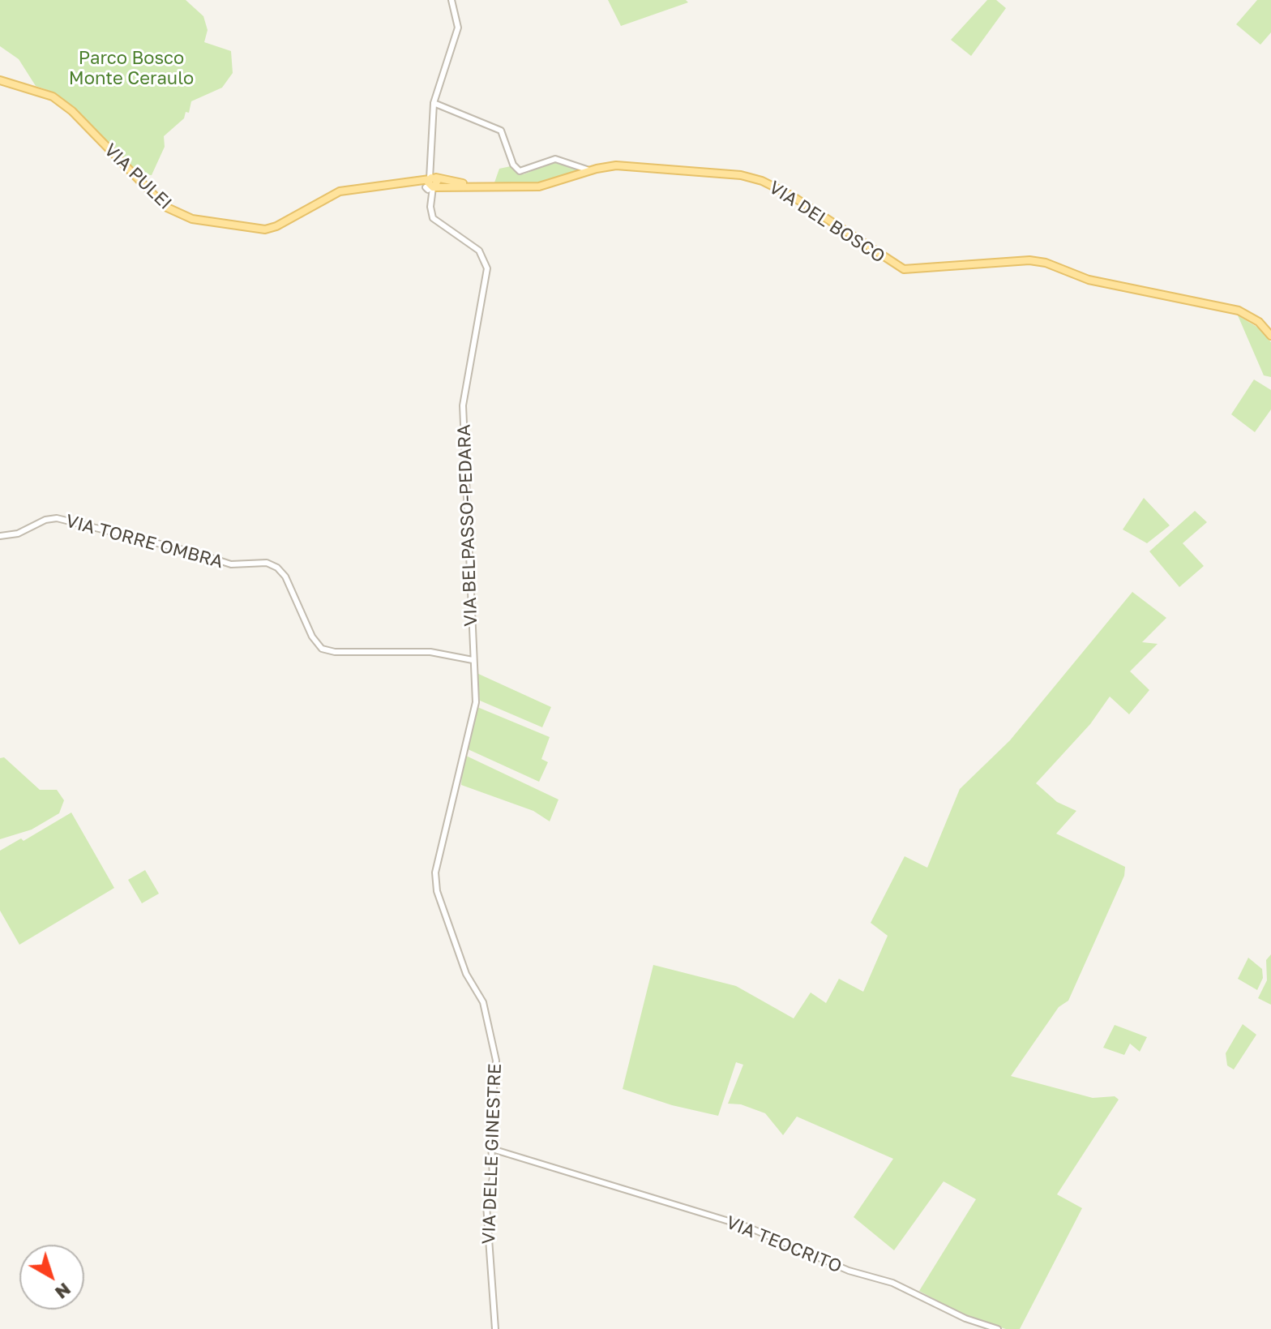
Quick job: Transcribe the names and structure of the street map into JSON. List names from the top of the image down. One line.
{"streets":{"main road":["VIA PULEI","VIA DEL BOSCO"],"street":["VIA BELPASSO-PEDARA","VIA TORRE OMBRA","VIA DELLE GINESTRE","VIA TEOCRITO"]},"crossings":[["VIA PULEI","VIA BELPASSO-PEDARA"],["VIA BELPASSO-PEDARA","VIA TORRE OMBRA"],["VIA BELPASSO-PEDARA","VIA DELLE GINESTRE"],["VIA DELLE GINESTRE","VIA TEOCRITO"]],"parks":["Parco Bosco Monte Ceraulo"],"north":"bottom right"}
